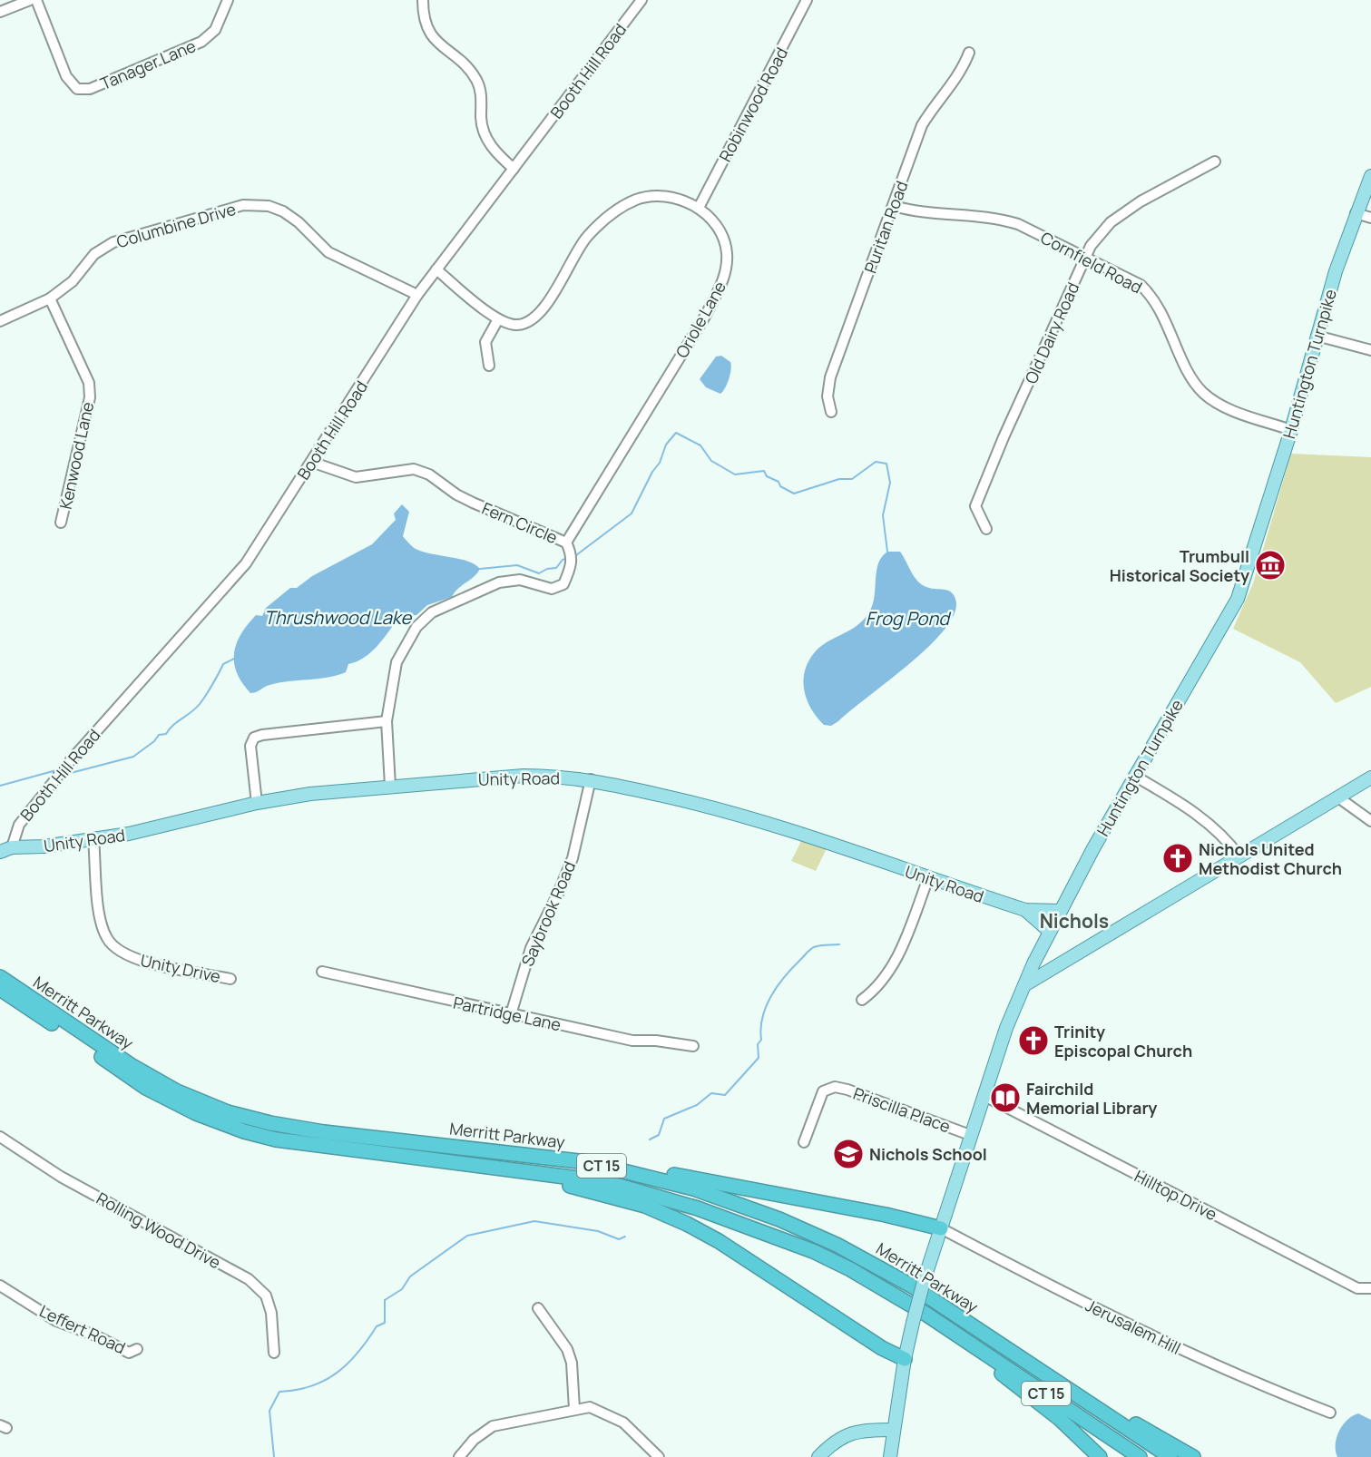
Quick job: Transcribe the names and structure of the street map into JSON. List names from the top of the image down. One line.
{"streets":{"highway":["Merritt Parkway","CT 15"],"main road":["Huntington Turnpike","Unity Road"],"street":["Tanager Lane","Booth Hill Road","Robinwood Road","Columbine Drive","Puritan Road","Cornfield Road","Oriole Lane","Old Dairy Road","Kenwood Lane","Fern Circle","Saybrook Road","Unity Drive","Partridge Lane","Priscilla Place","Hilltop Drive","Rolling Wood Drive","Jerusalem Hill","Leffert Road"]},"crossings":[["Booth Hill Road","Columbine Drive"],["Booth Hill Road","Fern Circle"],["Booth Hill Road","Unity Road"],["Robinwood Road","Oriole Lane"],["Columbine Drive","Kenwood Lane"],["Puritan Road","Cornfield Road"],["Cornfield Road","Old Dairy Road"],["Cornfield Road","Huntington Turnpike"],["Oriole Lane","Fern Circle"],["Huntington Turnpike","Unity Road"],["Huntington Turnpike","Priscilla Place"],["Huntington Turnpike","Hilltop Drive"],["Huntington Turnpike","Jerusalem Hill"],["Fern Circle","Unity Road"],["Unity Road","Saybrook Road"],["Unity Road","Unity Drive"],["Saybrook Road","Partridge Lane"]],"districts":["Nichols"],"water":["Thrushwood Lake","Frog Pond"],"places":{"museum":["Trumbull Historical Society"],"church":["Nichols United Methodist Church","Trinity Episcopal Church"],"library":["Fairchild Memorial Library"],"school or university":["Nichols School"]}}
